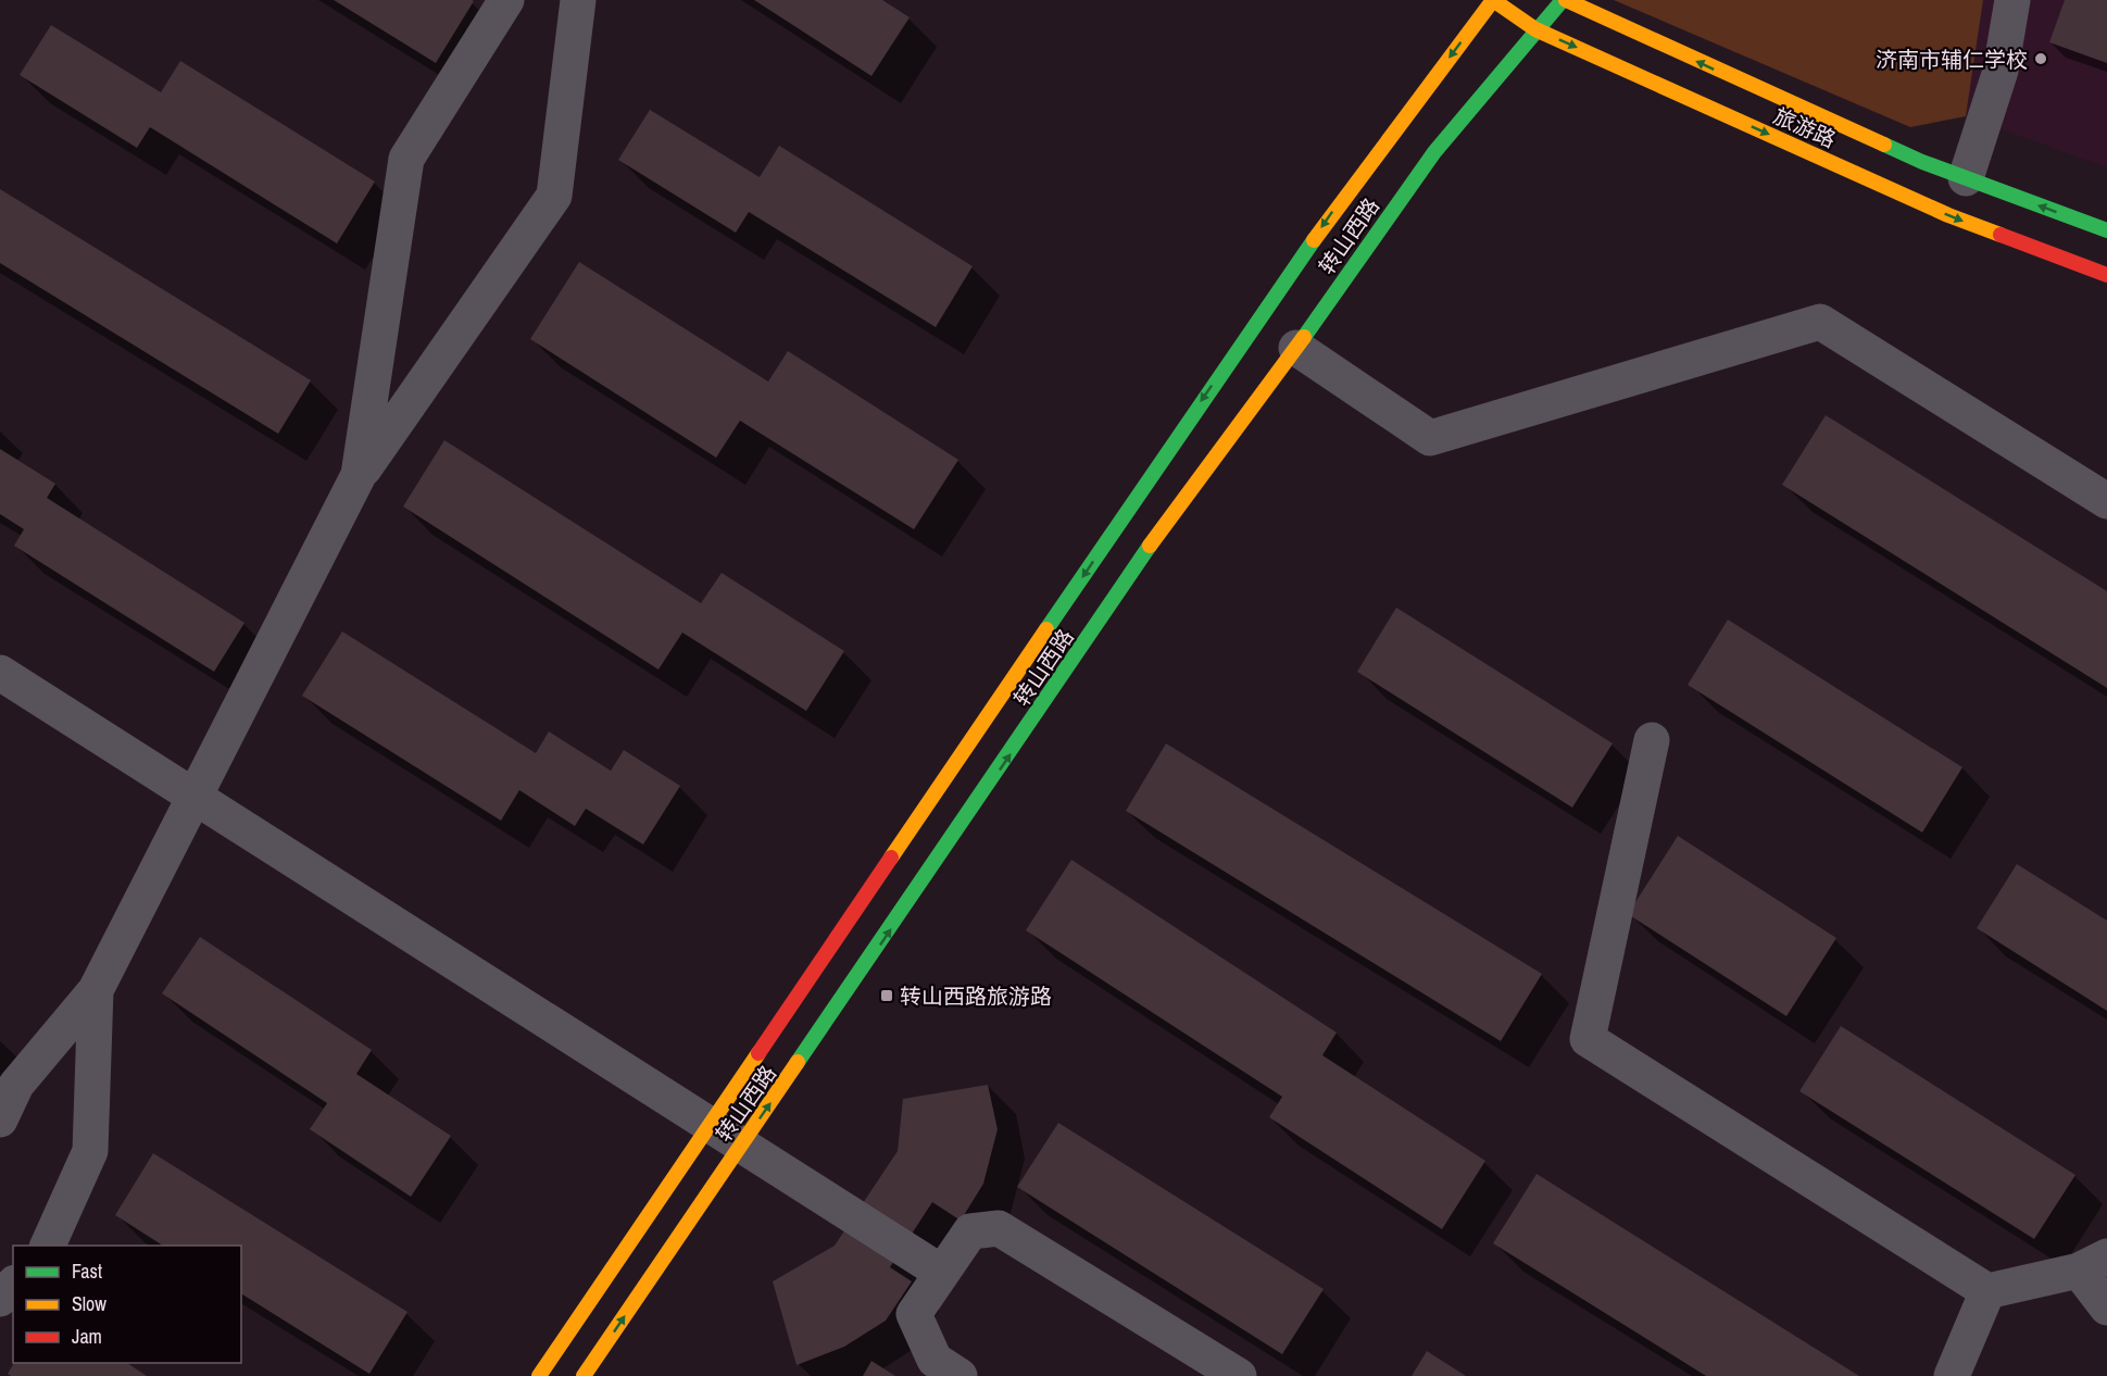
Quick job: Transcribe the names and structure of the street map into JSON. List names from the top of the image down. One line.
{"streets":{"main road":["旅游路","转山西路"]},"crossings":[["旅游路","转山西路"]],"places":{"other":["济南市辅仁学校"],"transit":["转山西路旅游路"]},"legend":["Fast","Slow","Jam"]}
